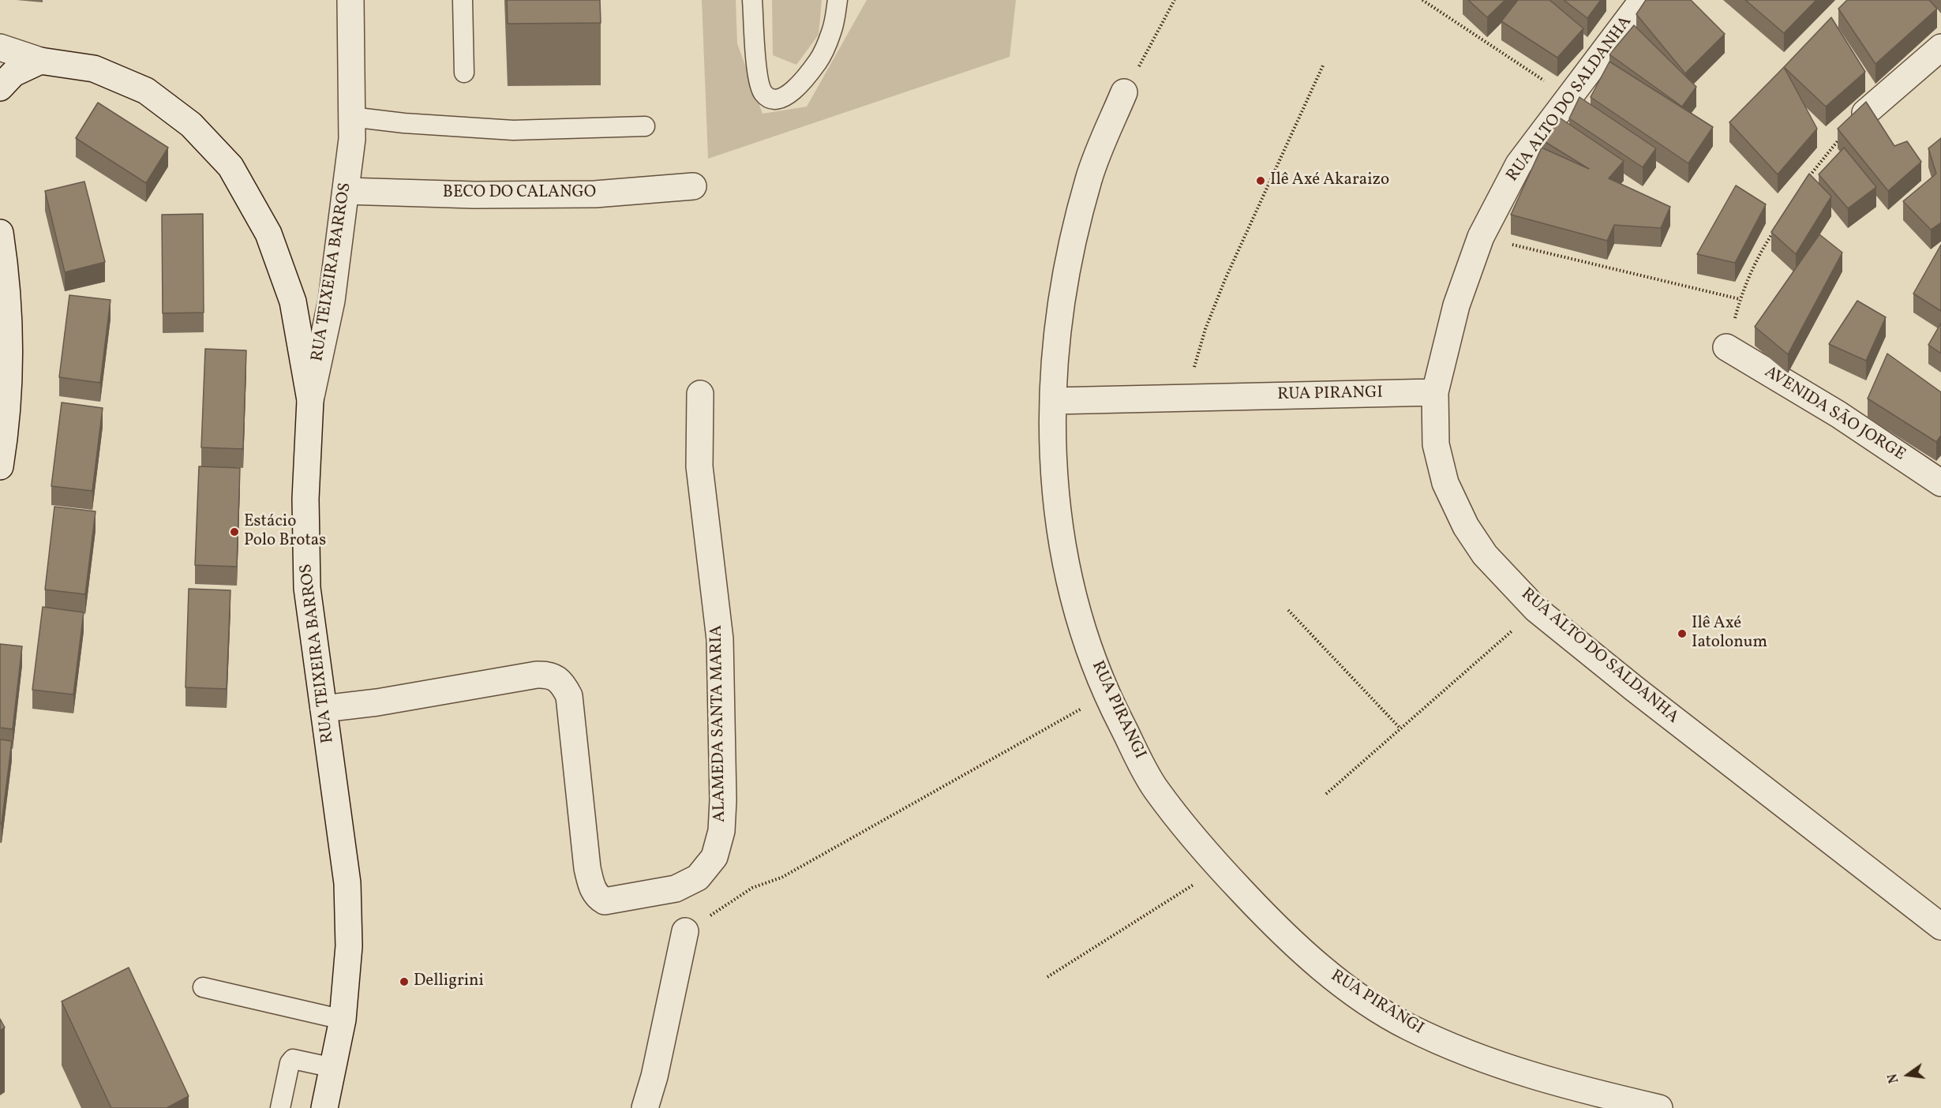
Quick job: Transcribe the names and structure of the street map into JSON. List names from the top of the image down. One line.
{"streets":{"street":["RUA ALTO DO SALDANHA","BECO DO CALANGO","RUA TEIXEIRA BARROS","RUA PIRANGI","AVENIDA SÃO JORGE","ALAMEDA SANTA MARIA"]},"crossings":[["RUA ALTO DO SALDANHA","RUA PIRANGI"],["BECO DO CALANGO","RUA TEIXEIRA BARROS"],["RUA TEIXEIRA BARROS","ALAMEDA SANTA MARIA"]],"places":["Ilê Axé Akaraizo","Estácio Polo Brotas","Ilê Axé Iatolonum","Delligrini"],"north":"left"}
